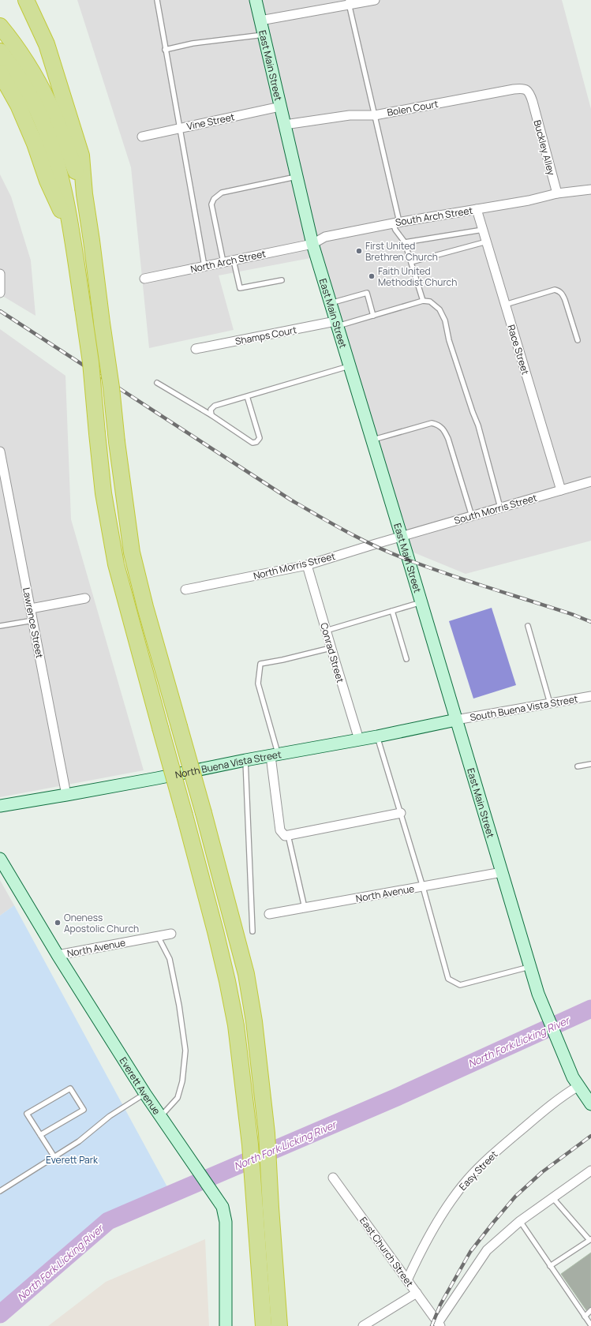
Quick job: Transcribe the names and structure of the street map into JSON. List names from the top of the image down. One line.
{"streets":{"main road":["East Main Street","North Buena Vista Street","Everett Avenue"],"street":["Bolen Court","Vine Street","Buckley Alley","South Arch Street","North Arch Street","Shamps Court","Race Street","South Morris Street","North Morris Street","Lawrence Street","Conrad Street","South Buena Vista Street","North Avenue","Easy Street","East Church Street"]},"crossings":[["East Main Street","Bolen Court"],["East Main Street","Vine Street"],["East Main Street","South Arch Street"],["East Main Street","North Arch Street"],["East Main Street","Shamps Court"],["East Main Street","South Morris Street"],["East Main Street","North Morris Street"],["East Main Street","South Buena Vista Street"],["East Main Street","North Buena Vista Street"],["East Main Street","North Avenue"],["East Main Street","Easy Street"],["Bolen Court","Buckley Alley"],["Buckley Alley","South Arch Street"],["South Arch Street","North Arch Street"],["South Arch Street","Race Street"],["Race Street","South Morris Street"],["South Morris Street","North Morris Street"],["North Morris Street","Conrad Street"],["Lawrence Street","North Buena Vista Street"],["Conrad Street","North Buena Vista Street"],["South Buena Vista Street","North Buena Vista Street"],["North Avenue","Everett Avenue"],["Easy Street","East Church Street"]],"water":["North Fork Licking River"],"parks":["Everett Park"],"places":["First United Brethren Church","Faith United Methodist Church","Oneness Apostolic Church"]}
